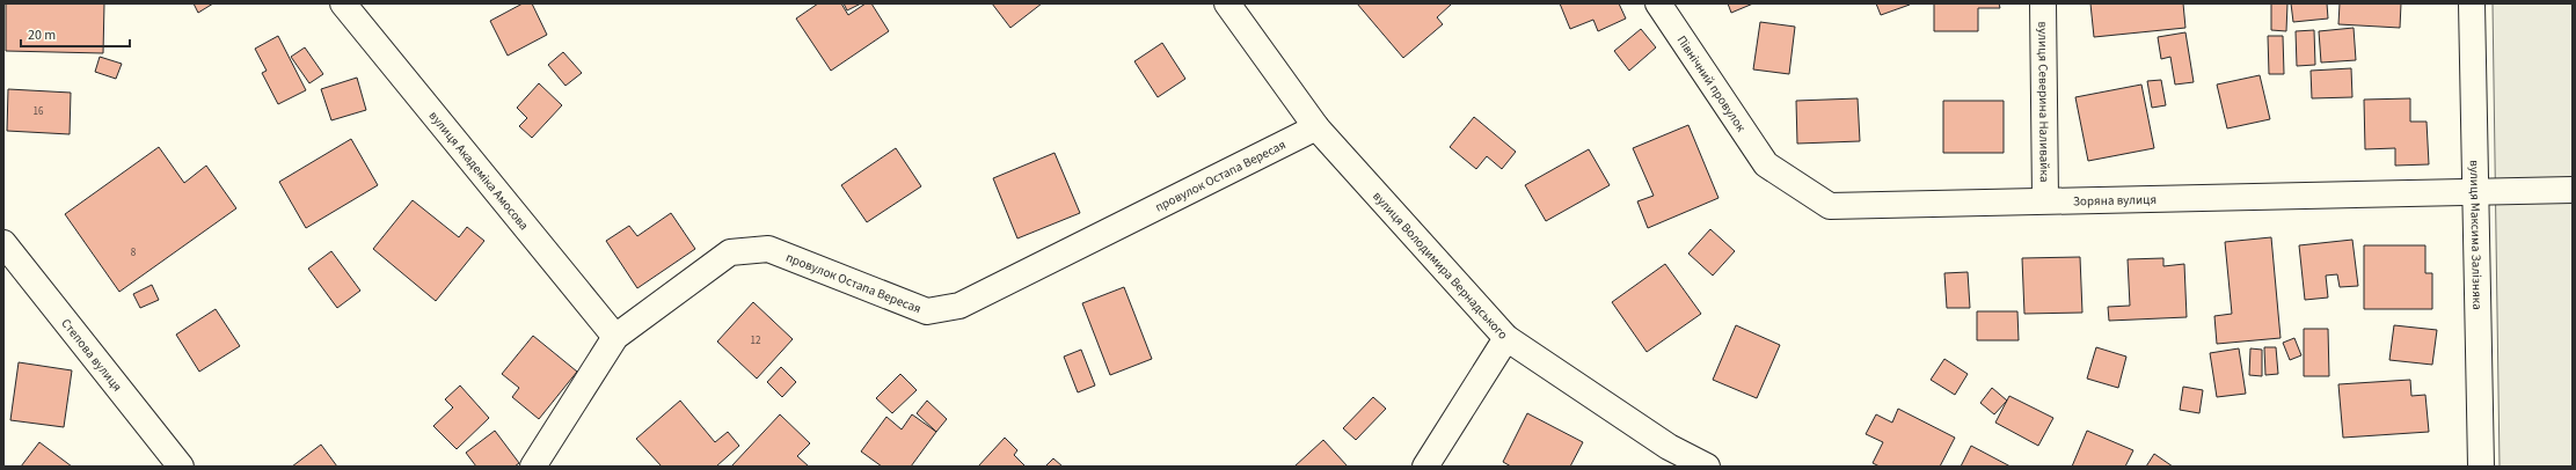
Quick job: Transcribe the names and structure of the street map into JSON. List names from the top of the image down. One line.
{"streets":{"street":["Північний провулок","вулиця Северина Наливайка","вулиця Академіка Амосова","провулок Остапа Вересая","Зоряна вулиця","вулиця Максима Залізняка","вулиця Володимира Вернадського","Степова вулиця"]},"crossings":[["Північний провулок","Зоряна вулиця"],["вулиця Северина Наливайка","Зоряна вулиця"],["вулиця Академіка Амосова","провулок Остапа Вересая"],["провулок Остапа Вересая","вулиця Володимира Вернадського"],["Зоряна вулиця","вулиця Максима Залізняка"]],"house_numbers":["16","8","12"],"scale_bar":"20 m"}
